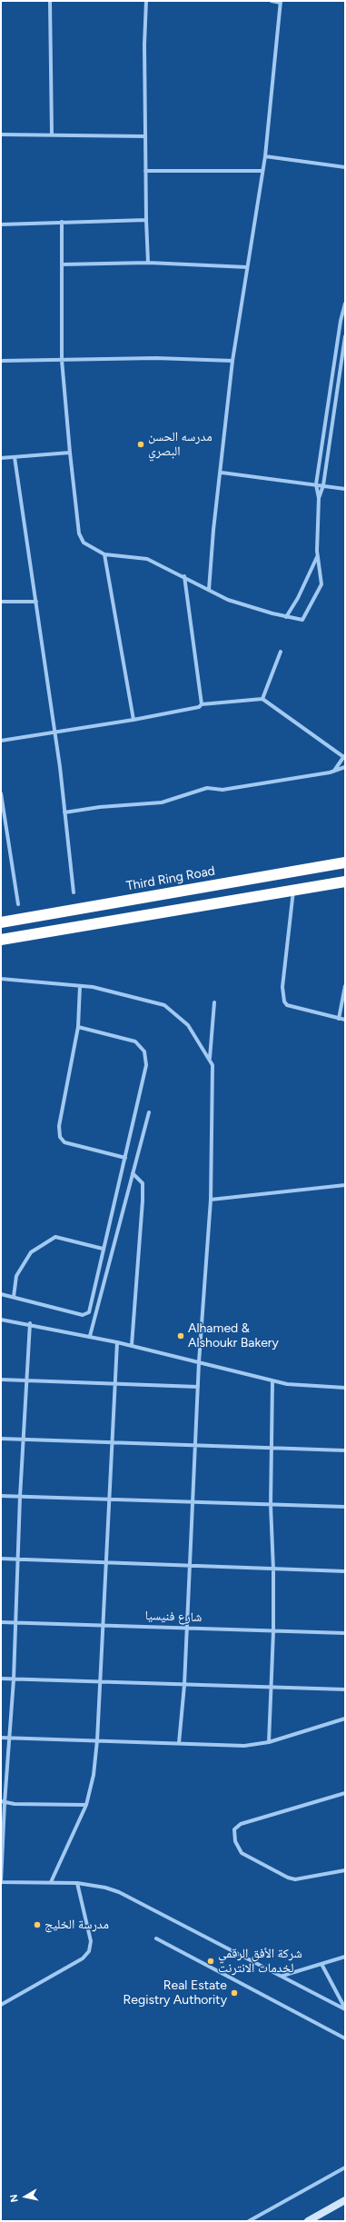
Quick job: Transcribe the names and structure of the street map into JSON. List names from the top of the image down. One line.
{"streets":{"highway":["Third Ring Road"],"street":["شارع فنيسيا"]},"places":["مدرسه الحسن البصري","Alhamed & Alshoukr Bakery","مدرسة الخليج","شركة الأفق الرقمي لخدمات الانترنت","Real Estate Registry Authority"],"north":"left"}
